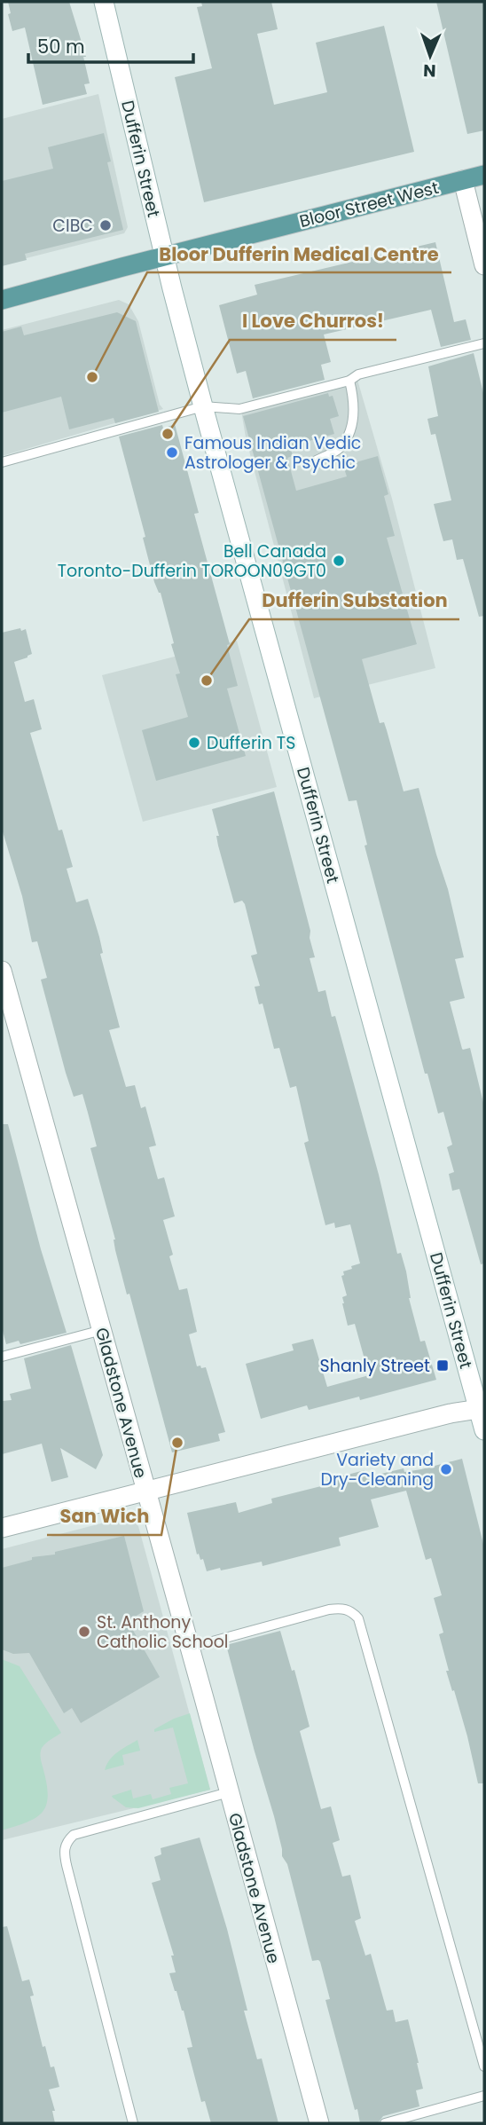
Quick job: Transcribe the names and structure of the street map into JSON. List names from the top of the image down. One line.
{"streets":{"main road":["Bloor Street West"],"street":["Dufferin Street","Gladstone Avenue"]},"crossings":[["Dufferin Street","Bloor Street West"]],"places":{"other":["CIBC","Bloor Dufferin Medical Centre","I Love Churros!","Famous Indian Vedic Astrologer & Psychic","Bell Canada Toronto-Dufferin TOROON09GT0","Dufferin Substation","Dufferin TS","San Wich","Variety and Dry-Cleaning","St. Anthony Catholic School"],"transit":["Shanly Street"]},"scale_bar":"50 m","north":"bottom"}
